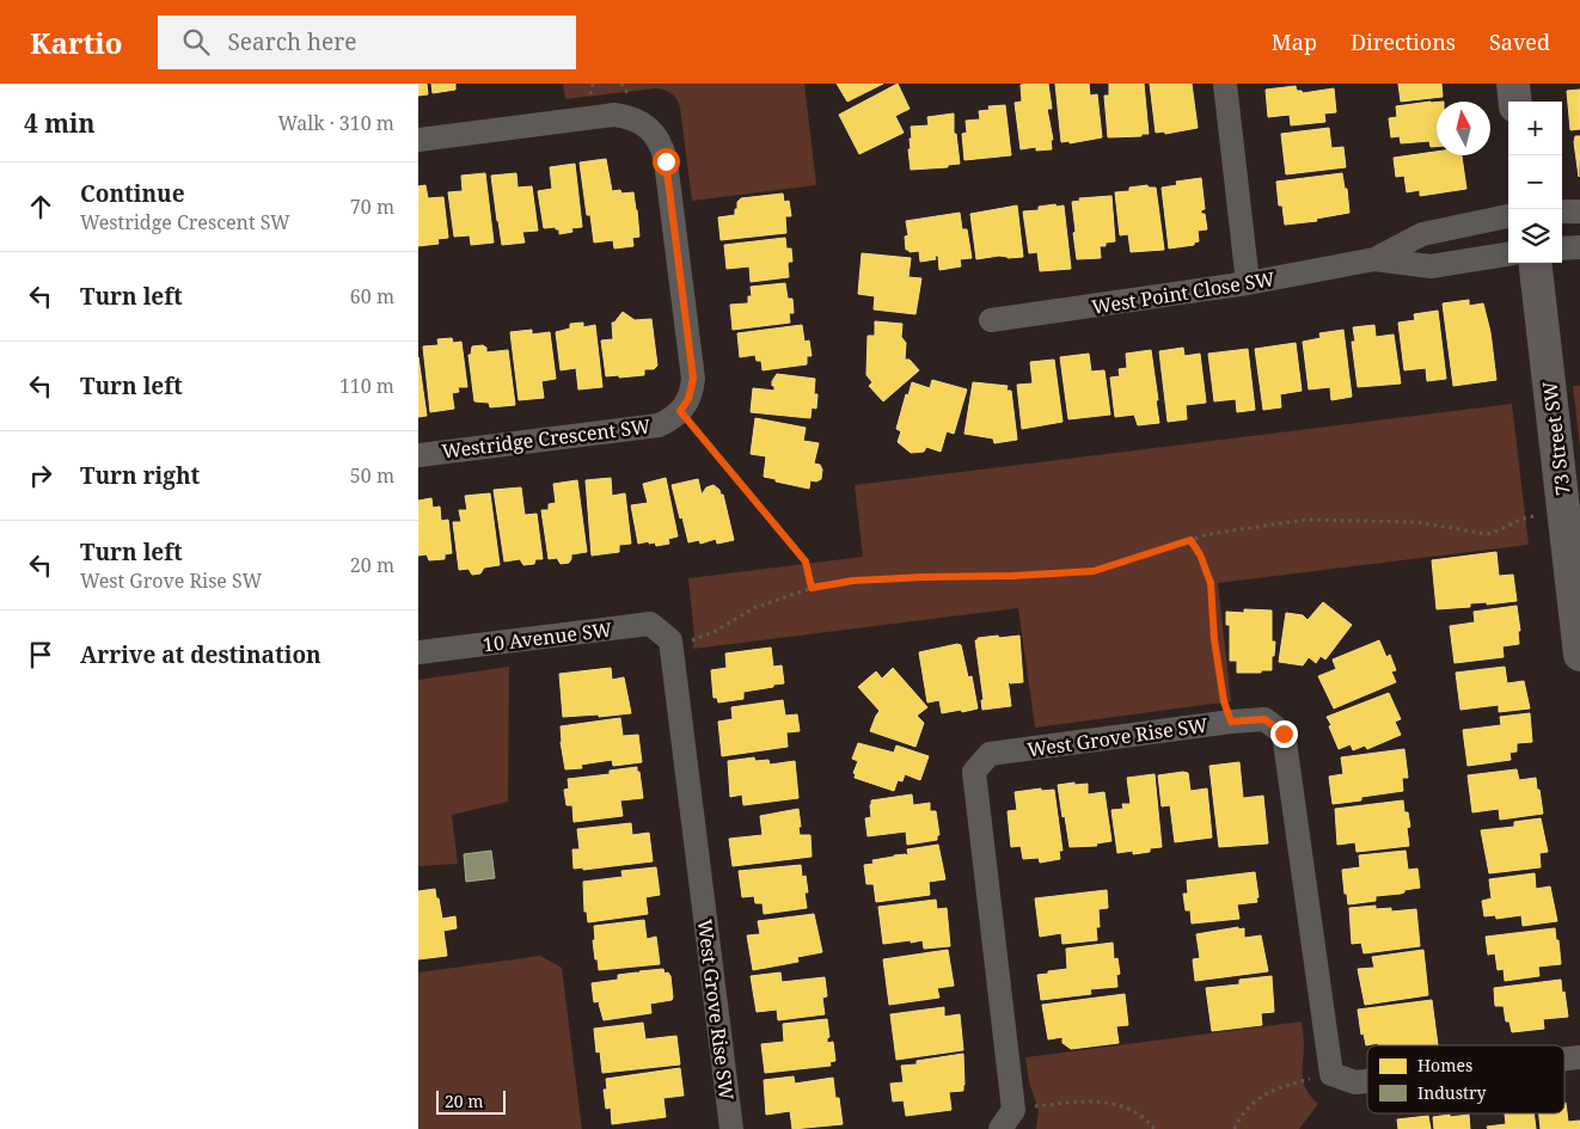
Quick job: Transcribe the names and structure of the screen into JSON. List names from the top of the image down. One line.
{"streets":{"street":["West Point Close SW","Westridge Crescent SW","73 Street SW","10 Avenue SW","West Grove Rise SW"]},"crossings":[["10 Avenue SW","West Grove Rise SW"]],"legend":["Homes","Industry"],"scale_bar":"20 m","north":"top","page":{"header":"Kartio","search":"Search here","nav":["Map","Directions","Saved"],"heading":["4 min","Walk · 310 m"],"map_buttons":["+","−"],"list":[["Continue","Westridge Crescent SW","70 m"],["Turn left","60 m"],["Turn left","110 m"],["Turn right","50 m"],["Turn left","West Grove Rise SW","20 m"],"Arrive at destination"],"scale":"20 m"}}
